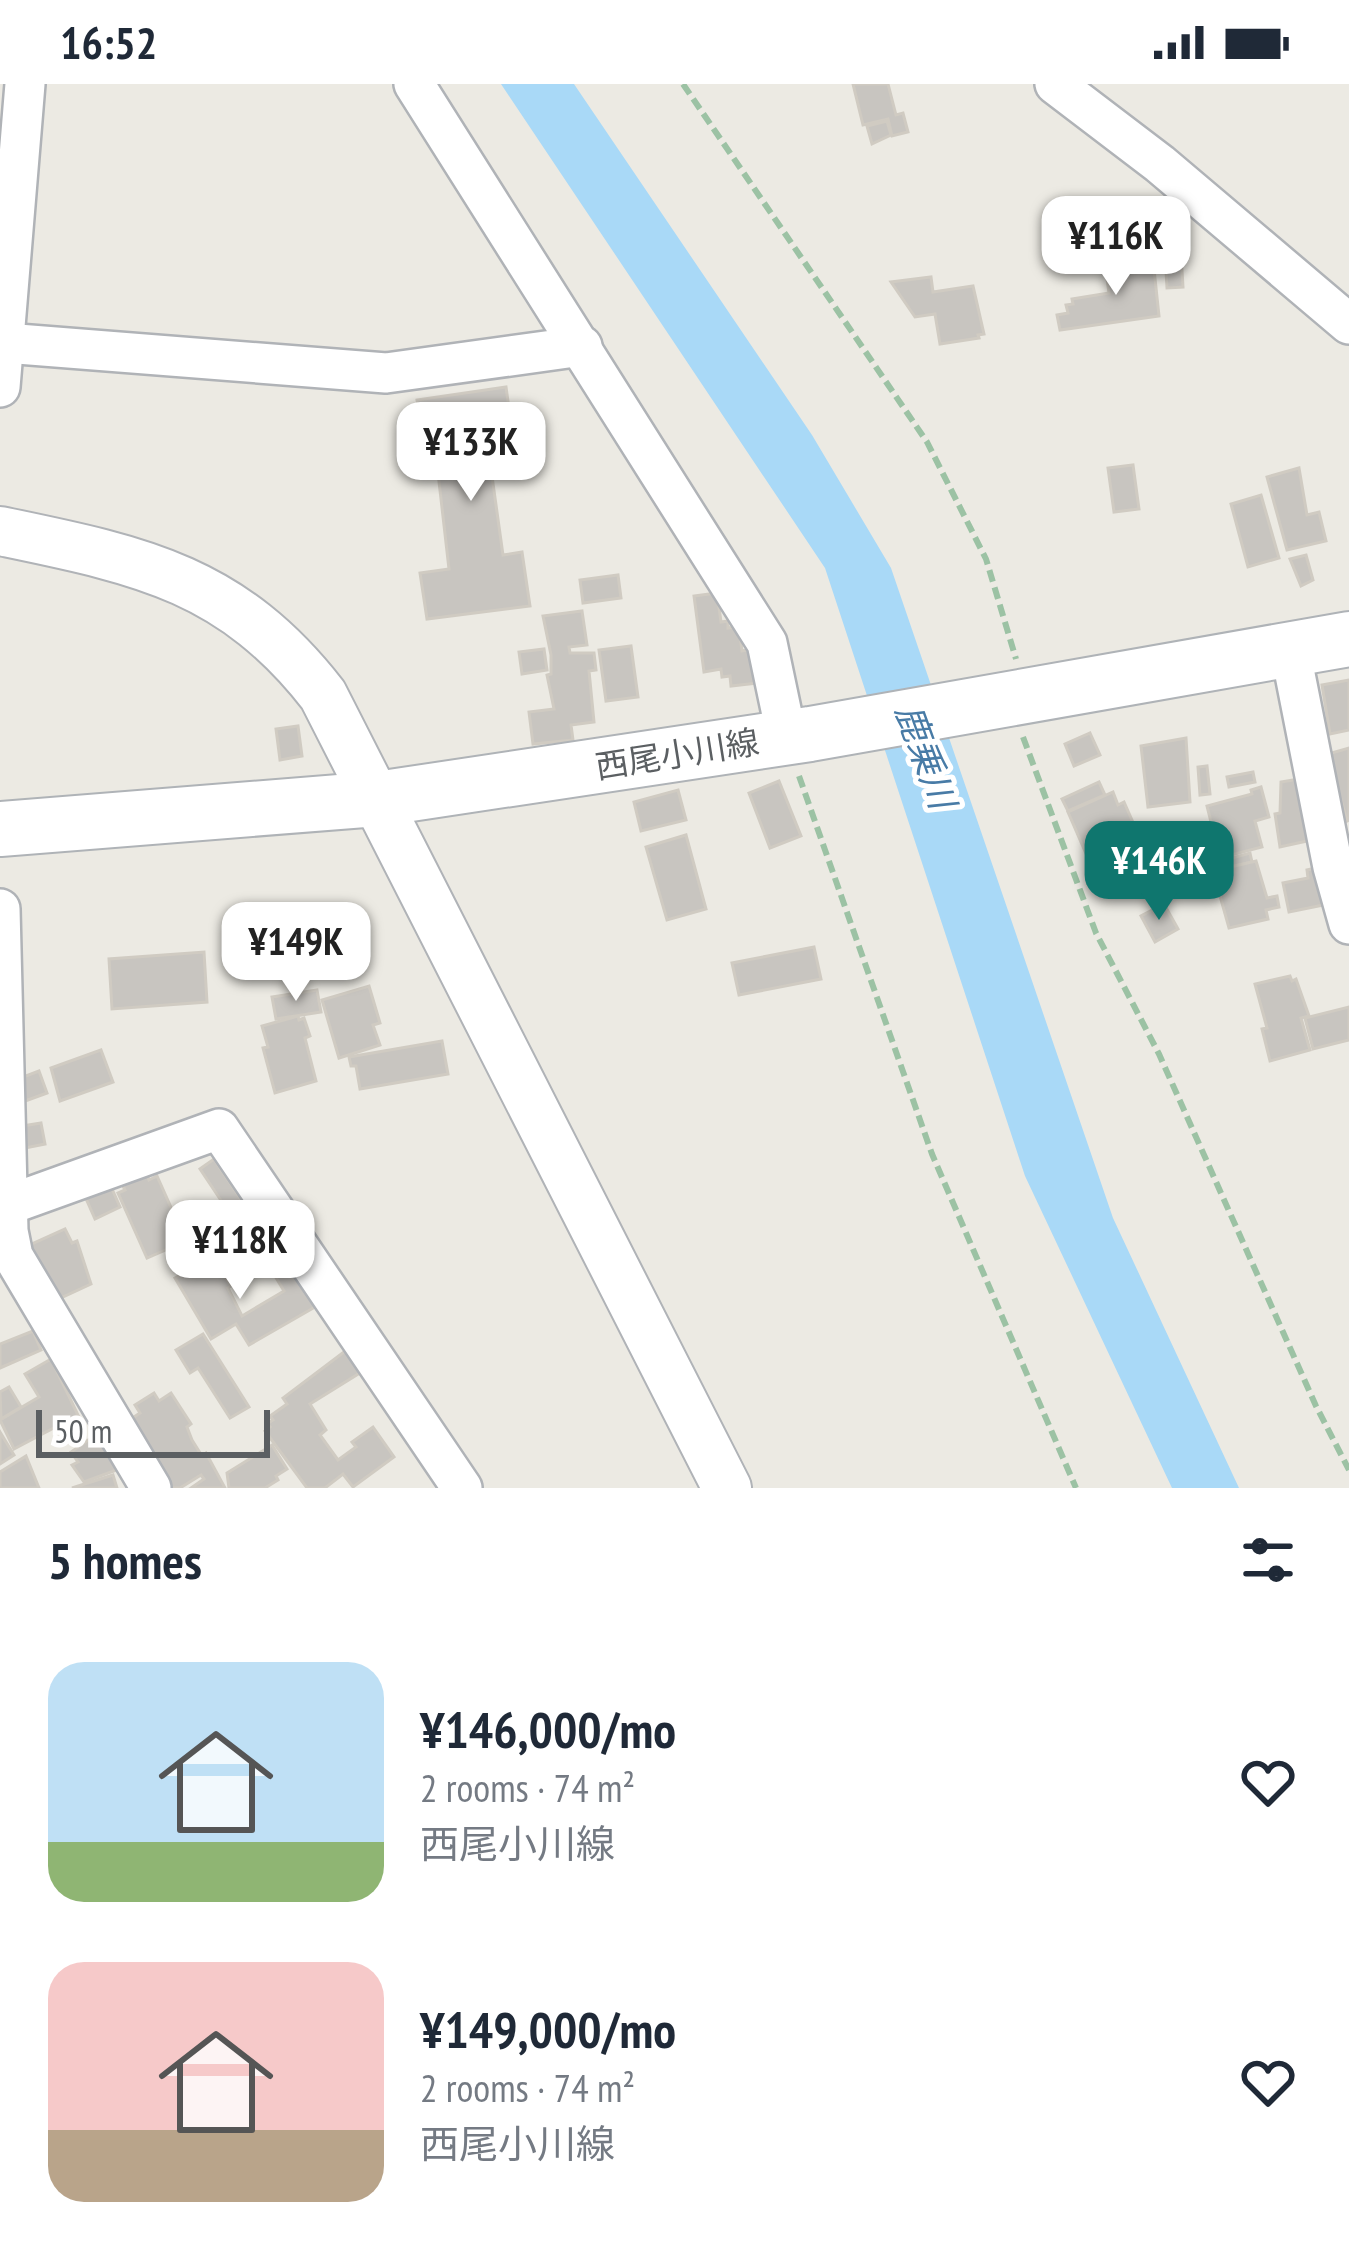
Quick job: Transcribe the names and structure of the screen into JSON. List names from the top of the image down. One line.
{"streets":{"main road":["西尾小川線"]},"water":["鹿乗川"],"scale_bar":"50 m","page":{"status":"16:52","price":["¥116K","¥133K","¥146K","¥149K","¥118K"],"scale":"50 m","heading":"5 homes","list":[{"name":"¥146,000/mo","note":"2 rooms · 74 m² · 西尾小川線"},{"name":"¥149,000/mo","note":"2 rooms · 74 m² · 西尾小川線"}]}}
